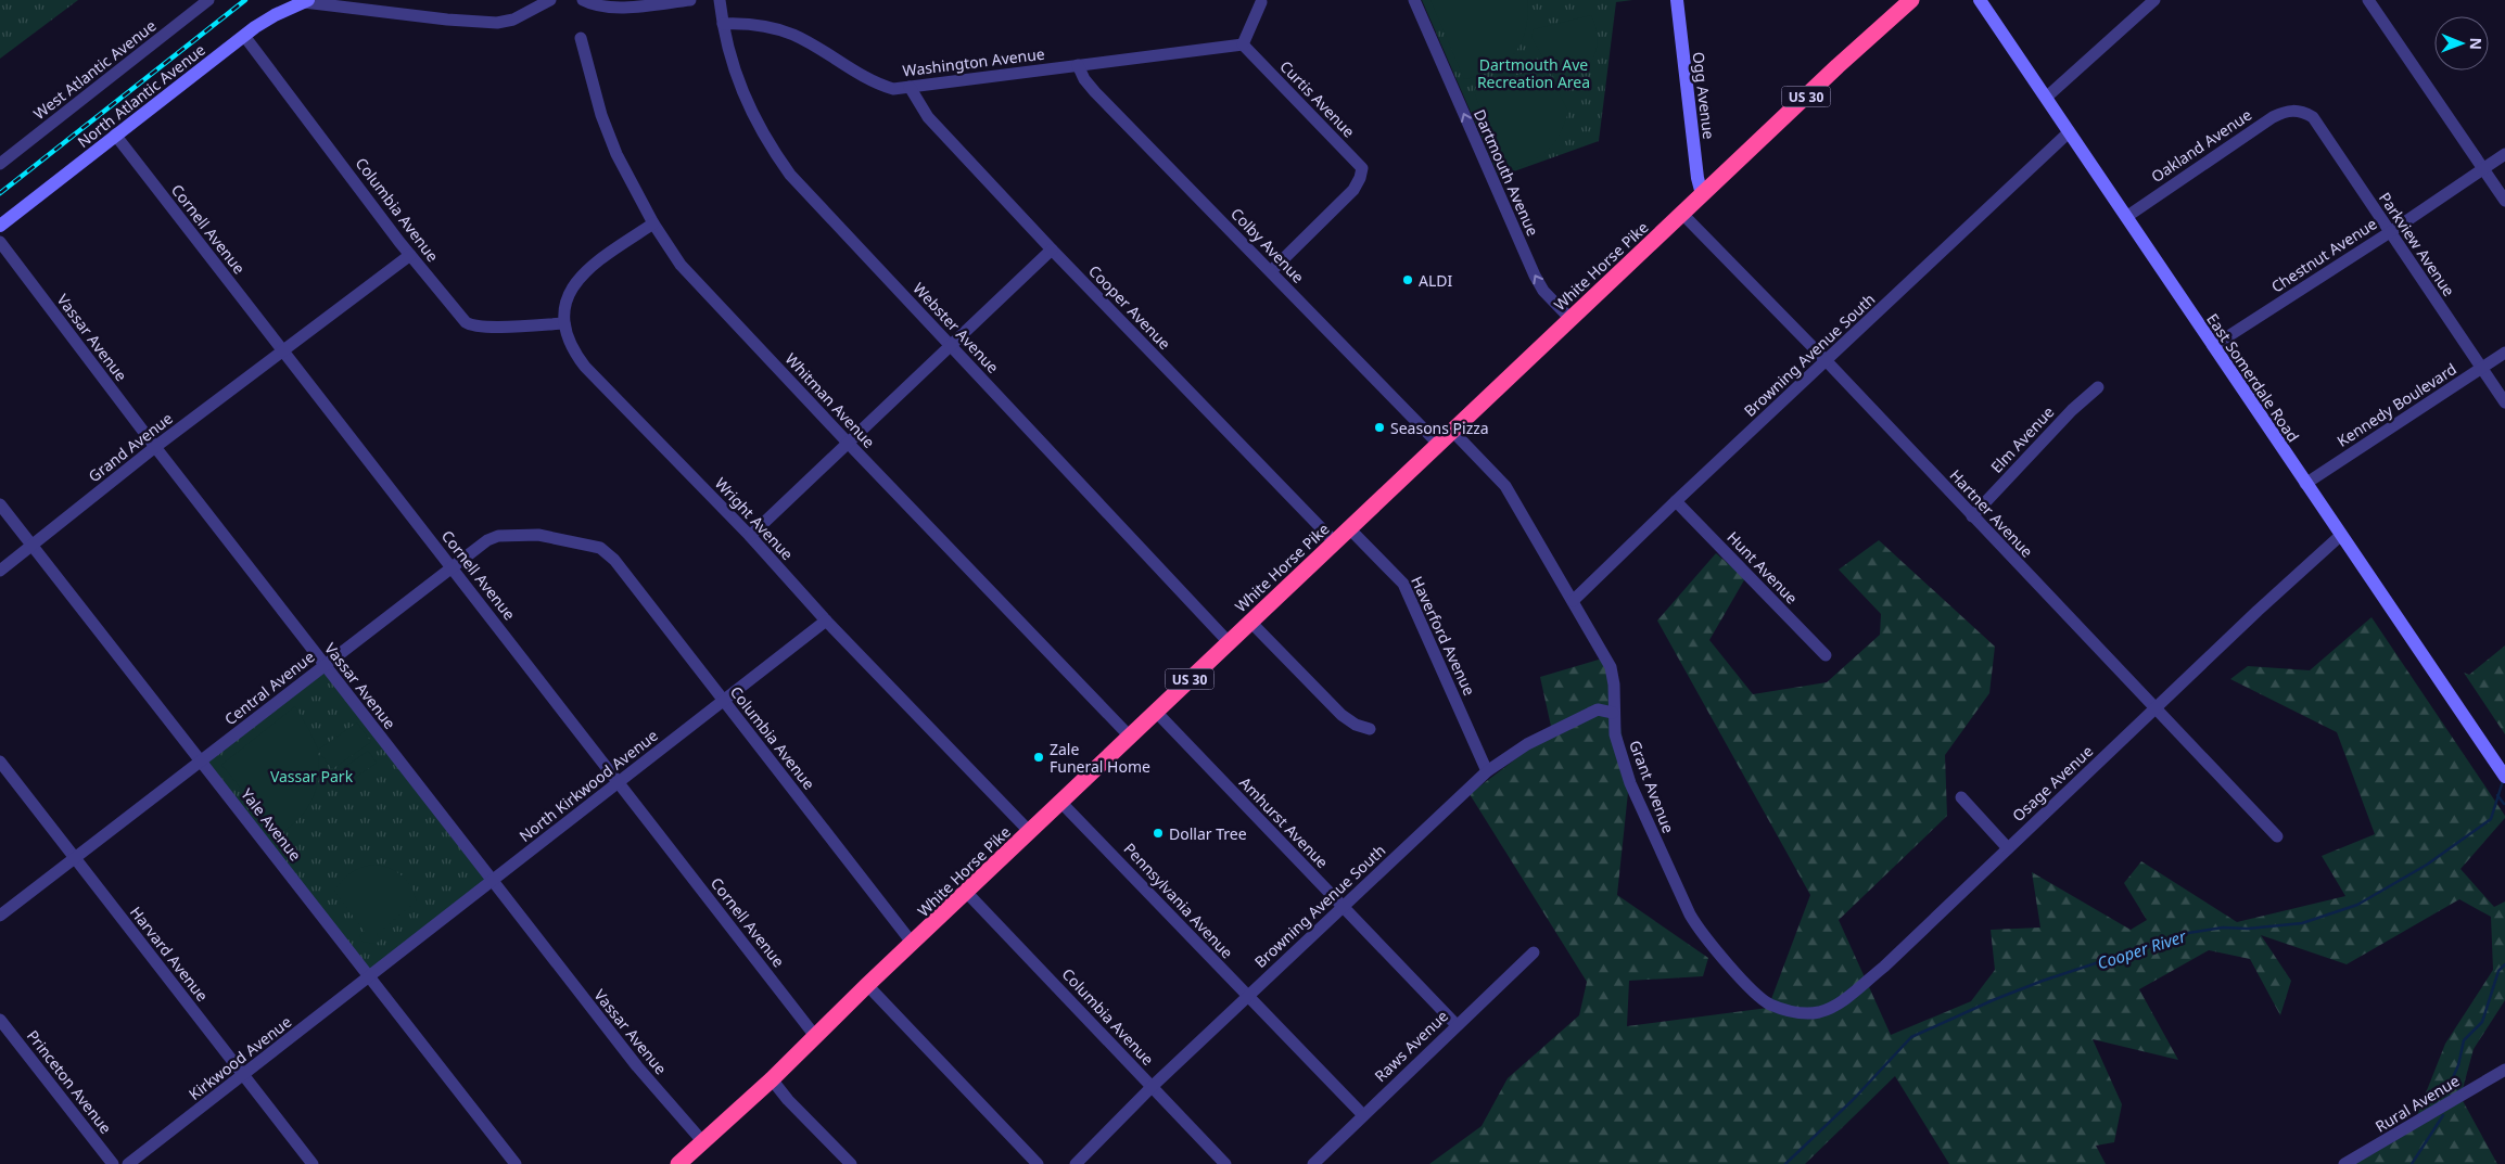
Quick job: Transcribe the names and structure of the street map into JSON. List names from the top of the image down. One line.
{"streets":{"highway":["US 30","White Horse Pike"],"main road":["North Atlantic Avenue","Ogg Avenue","East Somerdale Road"],"street":["Washington Avenue","West Atlantic Avenue","Curtis Avenue","Oakland Avenue","Dartmouth Avenue","Columbia Avenue","Cornell Avenue","Parkview Avenue","Colby Avenue","Chestnut Avenue","Cooper Avenue","Webster Avenue","Vassar Avenue","Browning Avenue South","Whitman Avenue","Kennedy Boulevard","Elm Avenue","Grand Avenue","Hartner Avenue","Wright Avenue","Hunt Avenue","Haverford Avenue","Central Avenue","Osage Avenue","North Kirkwood Avenue","Grant Avenue","Amhurst Avenue","Yale Avenue","Pennsylvania Avenue","Harvard Avenue","Raws Avenue","Kirkwood Avenue","Princeton Avenue","Rural Avenue"]},"crossings":[["Washington Avenue","Curtis Avenue"],["Washington Avenue","Colby Avenue"],["Washington Avenue","Cooper Avenue"],["Washington Avenue","Webster Avenue"],["North Atlantic Avenue","Columbia Avenue"],["North Atlantic Avenue","Cornell Avenue"],["Ogg Avenue","White Horse Pike"],["Curtis Avenue","Colby Avenue"],["Oakland Avenue","Parkview Avenue"],["Oakland Avenue","East Somerdale Road"],["Dartmouth Avenue","White Horse Pike"],["Columbia Avenue","White Horse Pike"],["Columbia Avenue","Browning Avenue South"],["Columbia Avenue","Grand Avenue"],["Columbia Avenue","Wright Avenue"],["Columbia Avenue","Central Avenue"],["Columbia Avenue","North Kirkwood Avenue"],["Cornell Avenue","White Horse Pike"],["Cornell Avenue","Grand Avenue"],["Cornell Avenue","Central Avenue"],["Cornell Avenue","North Kirkwood Avenue"],["Parkview Avenue","Chestnut Avenue"],["Parkview Avenue","Kennedy Boulevard"],["Colby Avenue","White Horse Pike"],["Chestnut Avenue","East Somerdale Road"],["White Horse Pike","Cooper Avenue"],["White Horse Pike","Webster Avenue"],["White Horse Pike","Vassar Avenue"],["White Horse Pike","Whitman Avenue"],["White Horse Pike","Hartner Avenue"],["White Horse Pike","Wright Avenue"],["White Horse Pike","Haverford Avenue"],["White Horse Pike","Grant Avenue"],["White Horse Pike","Amhurst Avenue"],["White Horse Pike","Pennsylvania Avenue"],["Vassar Avenue","Grand Avenue"],["Vassar Avenue","Central Avenue"],["Vassar Avenue","North Kirkwood Avenue"],["Browning Avenue South","East Somerdale Road"],["Browning Avenue South","Hartner Avenue"],["Browning Avenue South","Hunt Avenue"],["Browning Avenue South","Haverford Avenue"],["Browning Avenue South","Grant Avenue"],["Browning Avenue South","Amhurst Avenue"],["Browning Avenue South","Pennsylvania Avenue"],["East Somerdale Road","Kennedy Boulevard"],["East Somerdale Road","Osage Avenue"],["Whitman Avenue","Wright Avenue"],["Elm Avenue","Hartner Avenue"],["Grand Avenue","Yale Avenue"],["Hartner Avenue","Osage Avenue"],["Wright Avenue","North Kirkwood Avenue"],["Central Avenue","Yale Avenue"],["Central Avenue","Harvard Avenue"],["Osage Avenue","Grant Avenue"],["North Kirkwood Avenue","Yale Avenue"],["North Kirkwood Avenue","Kirkwood Avenue"],["Amhurst Avenue","Raws Avenue"],["Yale Avenue","Kirkwood Avenue"],["Pennsylvania Avenue","Raws Avenue"],["Harvard Avenue","Kirkwood Avenue"]],"one_way":["Dartmouth Avenue"],"water":["Cooper River"],"parks":["Dartmouth Ave Recreation Area","Vassar Park"],"places":["ALDI","Seasons Pizza","Zale Funeral Home","Dollar Tree"],"north":"right"}
